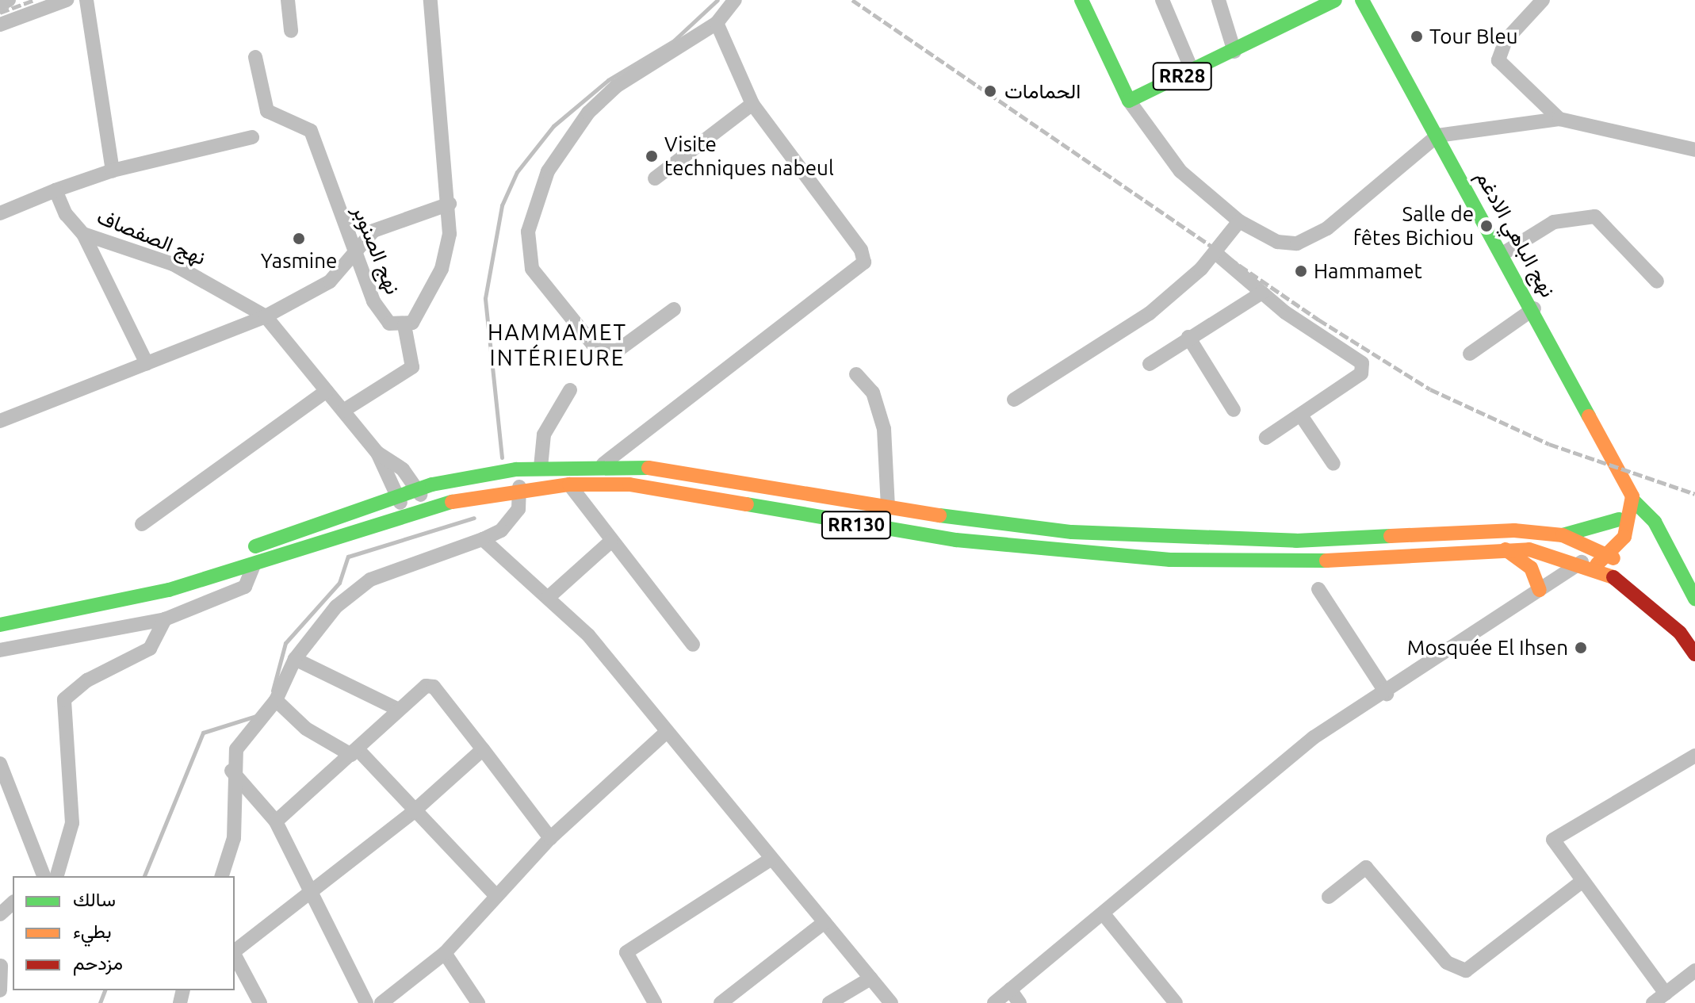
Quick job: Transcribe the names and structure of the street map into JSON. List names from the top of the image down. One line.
{"streets":{"main road":["RR28","نهج الباهي الادغم","RR130"],"street":["نهج الصفصاف","نهج الصنوبر"]},"crossings":[["نهج الصفصاف","RR130"]],"districts":["HAMMAMET INTÉRIEURE"],"places":["Tour Bleu","الحمامات","Visite techniques nabeul","Salle de fêtes Bichiou","Yasmine","Hammamet","Mosquée El Ihsen"],"legend":["سالك","بطيء","مزدحم"]}
